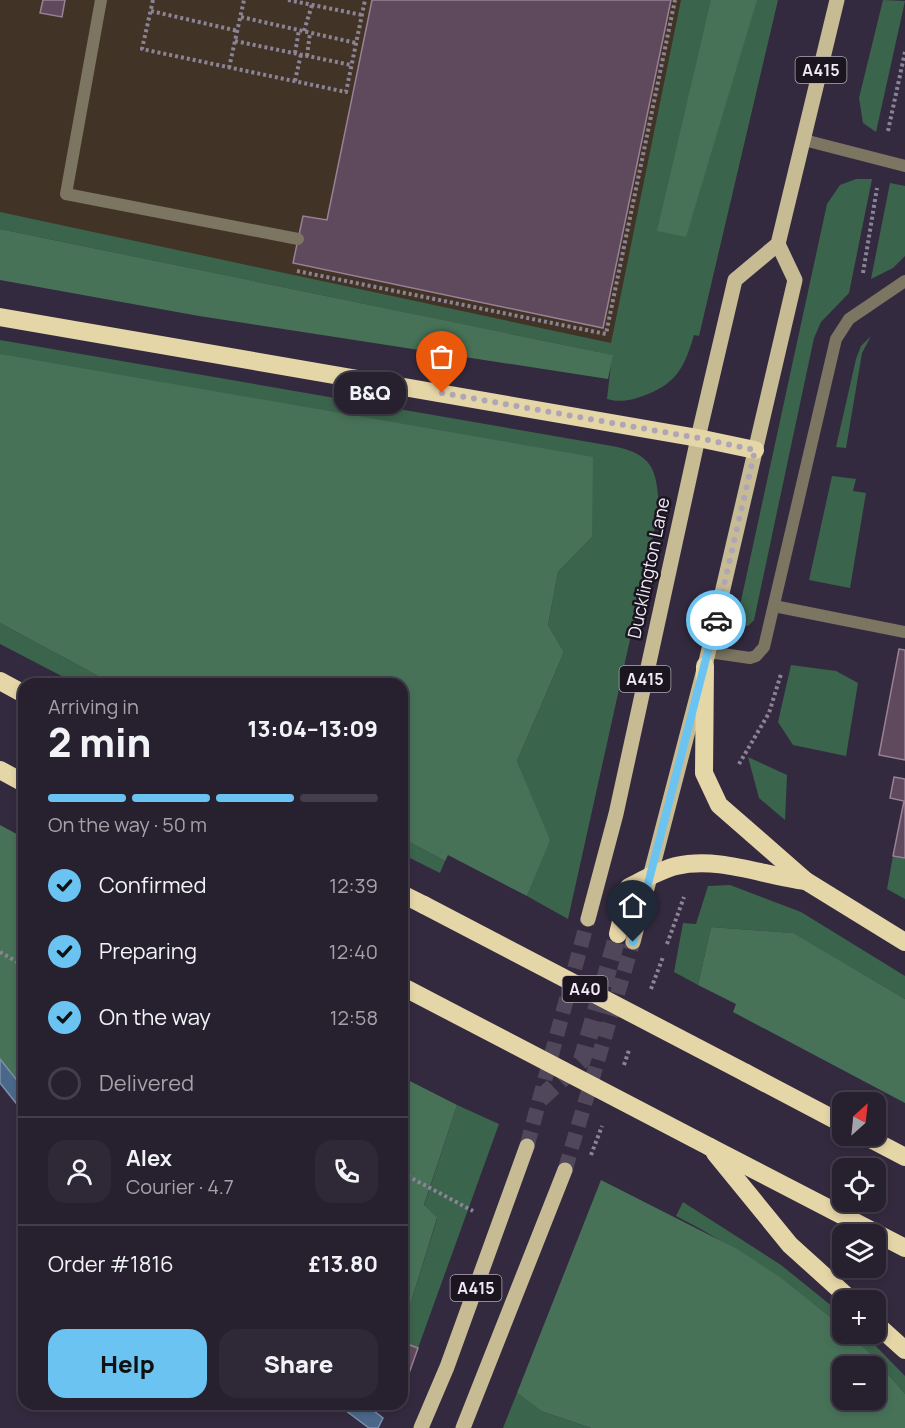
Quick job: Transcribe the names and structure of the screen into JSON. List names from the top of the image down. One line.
{"streets":{"highway":["A40"],"main road":["A415","Ducklington Lane"]},"crossings":[["A415","Ducklington Lane"]],"places":["B&Q"],"north":"top right","page":{"bubble":"B&Q","heading":["2 min","Arriving in","13:04–13:09"],"panel":["Alex","Courier · 4.7","Order #1816","£13.80"],"bar":"On the way · 50 m","list":[["Confirmed","12:39"],["Preparing","12:40"],["On the way","12:58"],"Delivered"],"map_buttons":["+","−"],"buttons":["Help","Share"]}}
